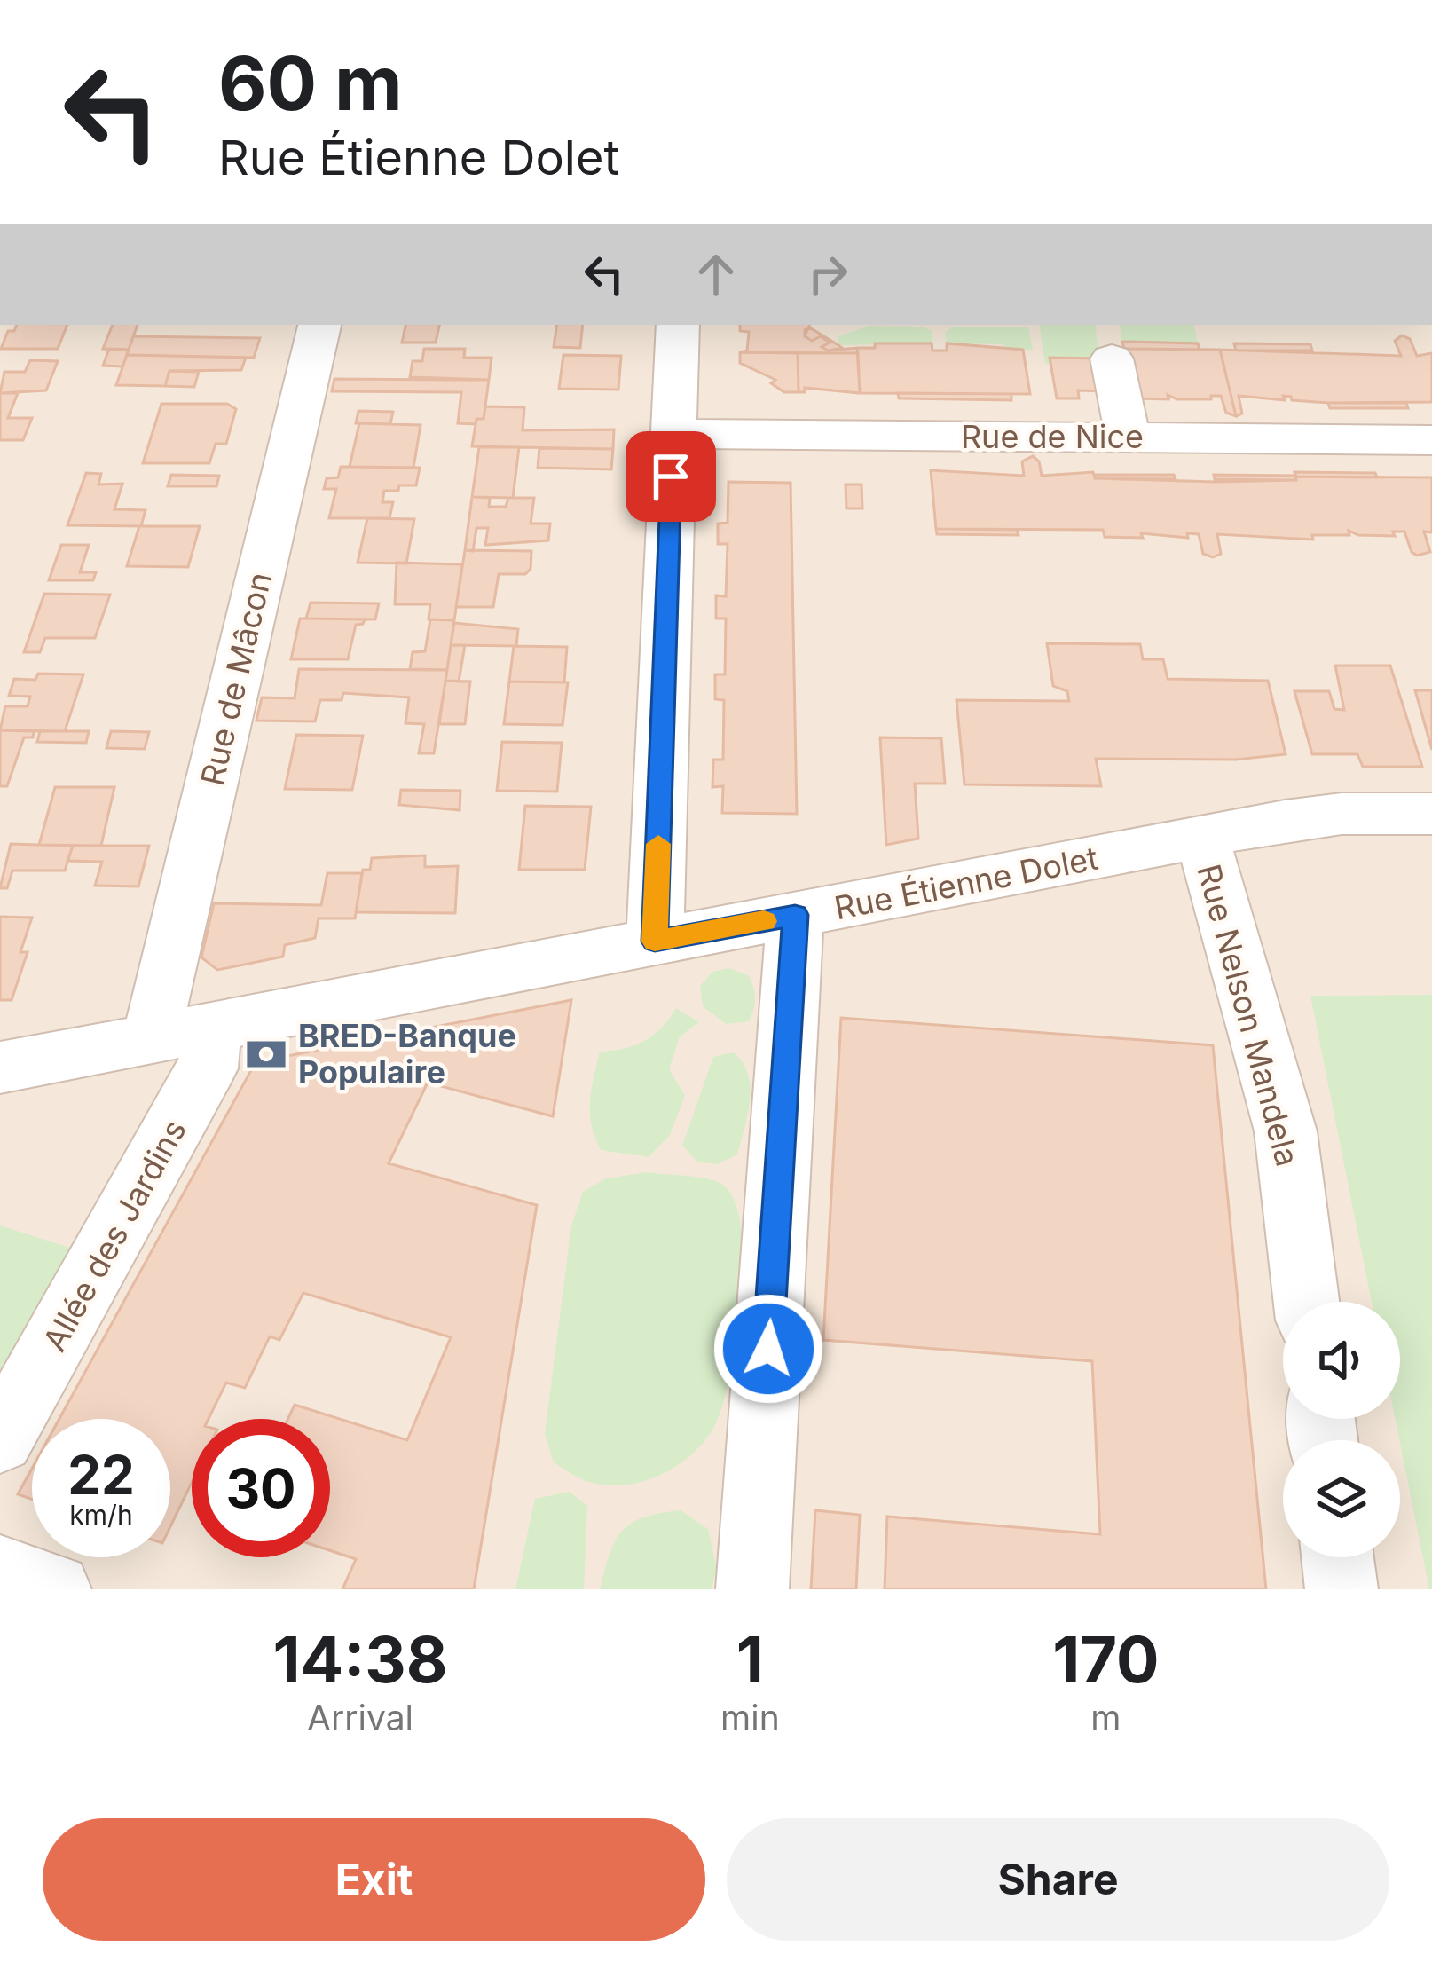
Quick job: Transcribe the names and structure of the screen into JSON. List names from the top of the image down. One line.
{"streets":{"street":["Rue de Nice","Rue de Mâcon","Rue Étienne Dolet","Rue Nelson Mandela","Allée des Jardins"]},"crossings":[["Rue de Mâcon","Rue Étienne Dolet"],["Rue Étienne Dolet","Rue Nelson Mandela"],["Rue Étienne Dolet","Allée des Jardins"]],"places":{"bank":["BRED-Banque Populaire"]},"page":{"turn":["60 m","Rue Étienne Dolet"],"speed":"22 km/h","limit":"30","eta":["14:38","Arrival","1","min","170","m"],"buttons":["Exit","Share"]}}
